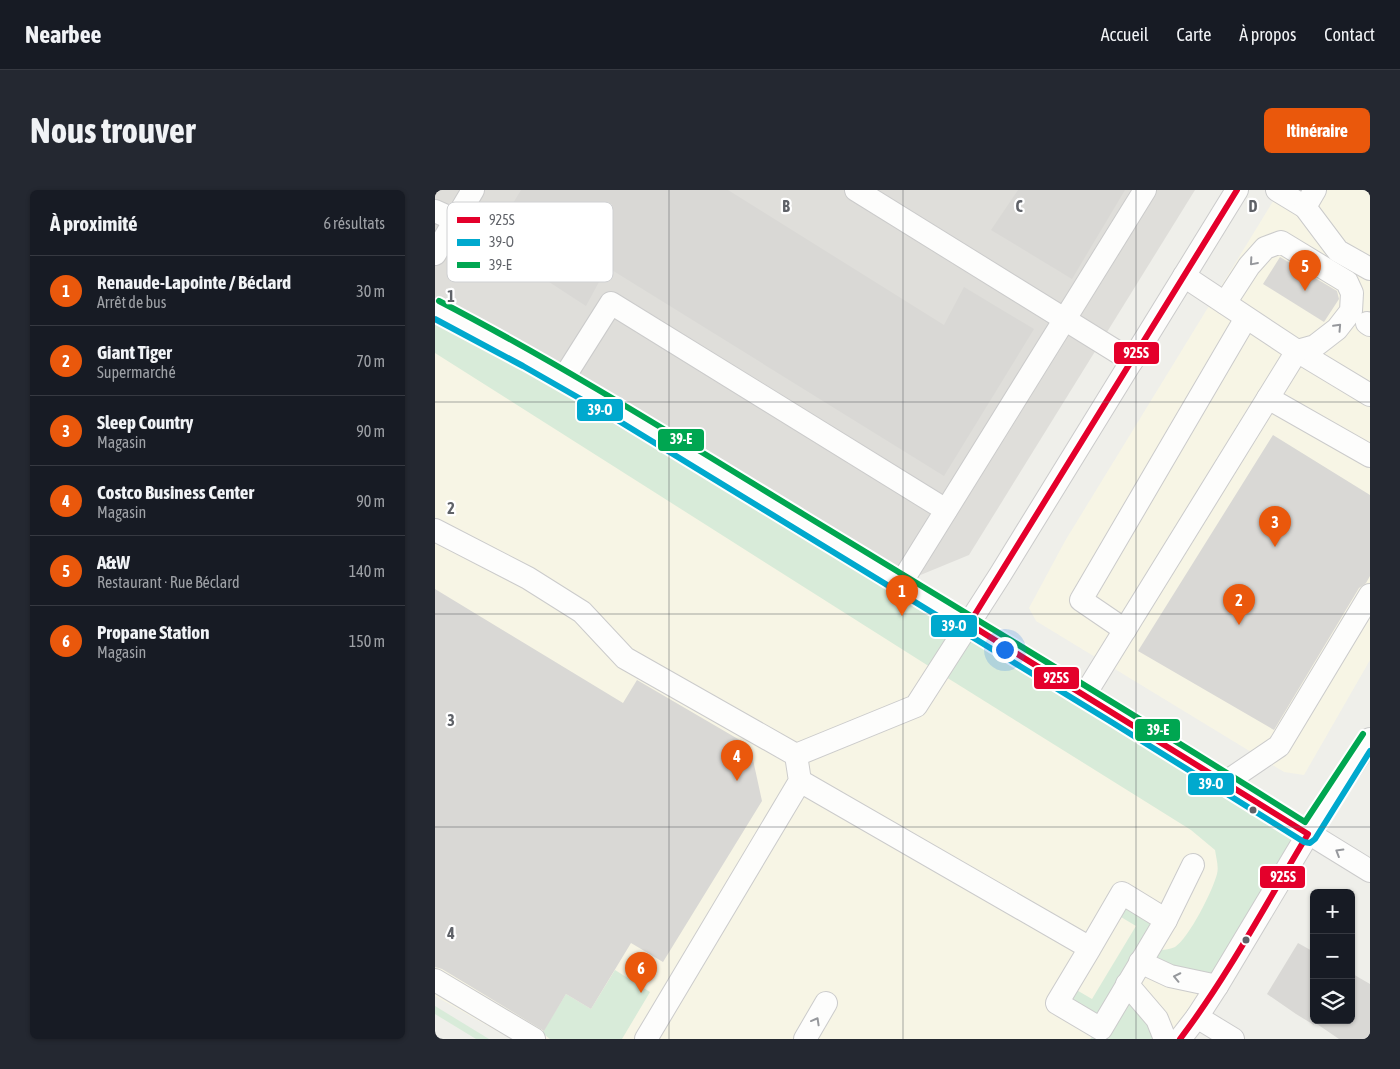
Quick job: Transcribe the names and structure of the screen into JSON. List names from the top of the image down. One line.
{"lines":["transit line 925S","transit line 39-E","transit line 39-O"],"legend":["925S","39-O","39-E"],"page":{"header":"Nearbee","nav":["Accueil","Carte","À propos","Contact"],"buttons":"Itinéraire","title":"Nous trouver","heading":["À proximité","6 résultats"],"pins":["5","3","1","2","4","6"],"list":[{"mark":"1","name":"Renaude-Lapointe / Béclard","note":"Arrêt de bus","value":"30 m"},{"mark":"2","name":"Giant Tiger","note":"Supermarché","value":"70 m"},{"mark":"3","name":"Sleep Country","note":"Magasin","value":"90 m"},{"mark":"4","name":"Costco Business Center","note":"Magasin","value":"90 m"},{"mark":"5","name":"A&W","note":"Restaurant · Rue Béclard","value":"140 m"},{"mark":"6","name":"Propane Station","note":"Magasin","value":"150 m"}],"map_buttons":["+","−"]},"grid":{"columns":["B","C","D"],"rows":["1","2","3","4"]}}
